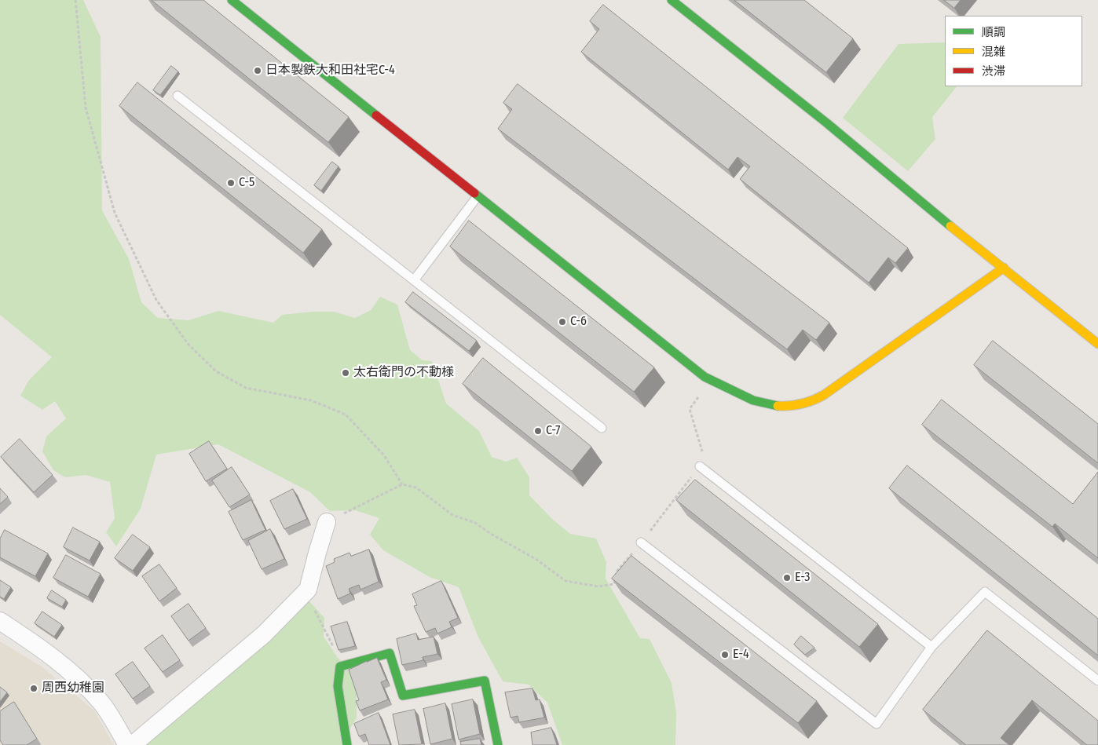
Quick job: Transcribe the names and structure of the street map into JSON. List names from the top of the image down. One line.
{"places":["日本製鉄大和田社宅C-4","C-5","C-6","太右衛門の不動様","C-7","E-3","E-4","周西幼稚園"],"legend":["順調","混雑","渋滞"]}
